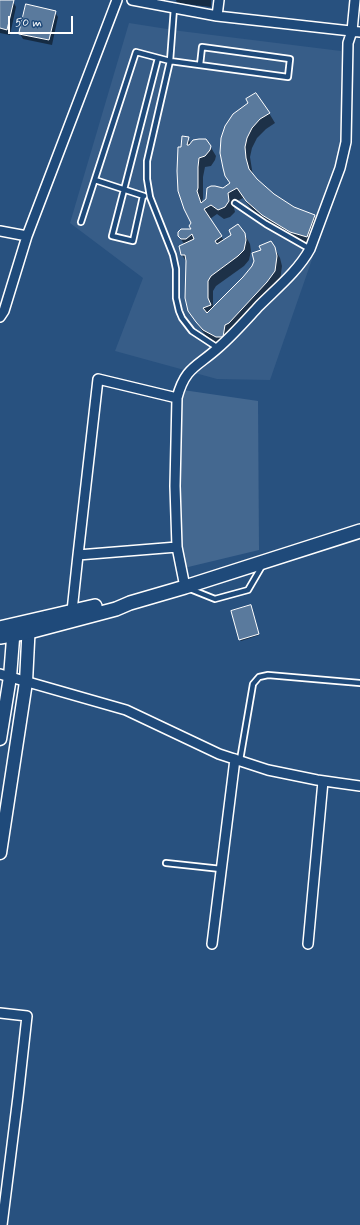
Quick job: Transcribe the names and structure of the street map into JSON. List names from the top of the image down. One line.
{"scale_bar":"50 m"}
